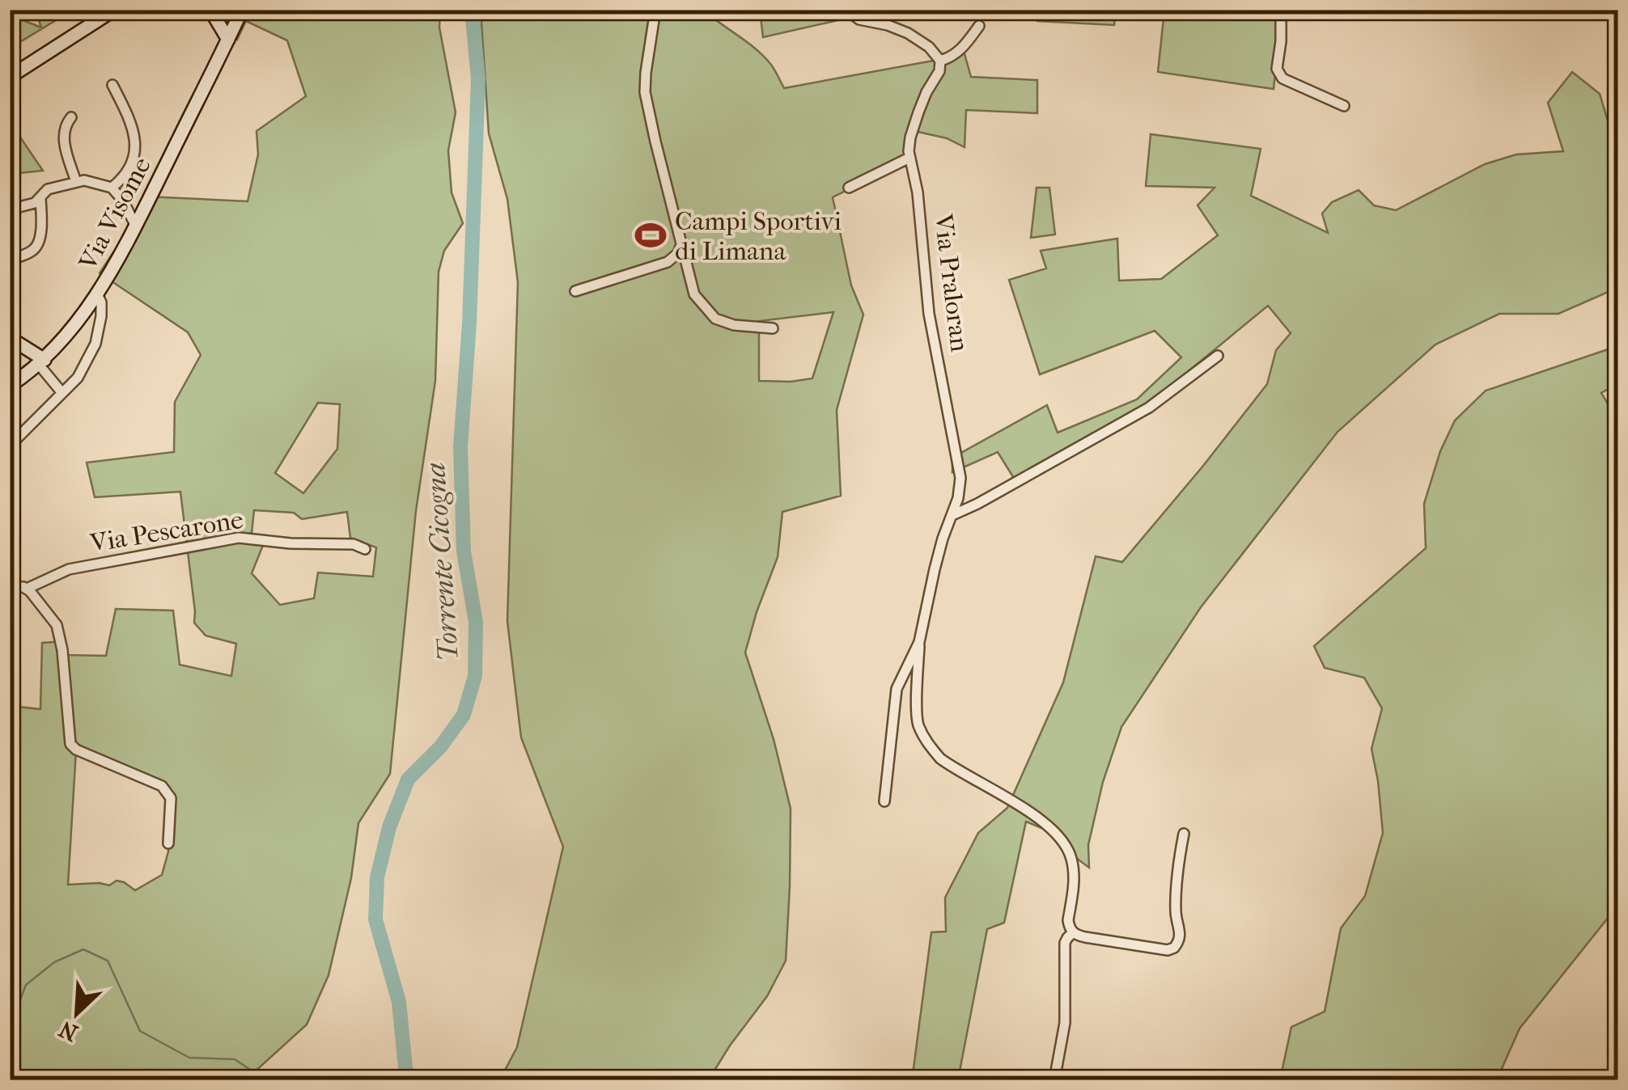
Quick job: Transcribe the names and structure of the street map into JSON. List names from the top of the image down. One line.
{"streets":{"street":["Via Visome","Via Praloran","Via Pescarone"]},"water":["Torrente Cicogna"],"places":{"sports":["Campi Sportivi di Limana"]},"north":"bottom left"}
